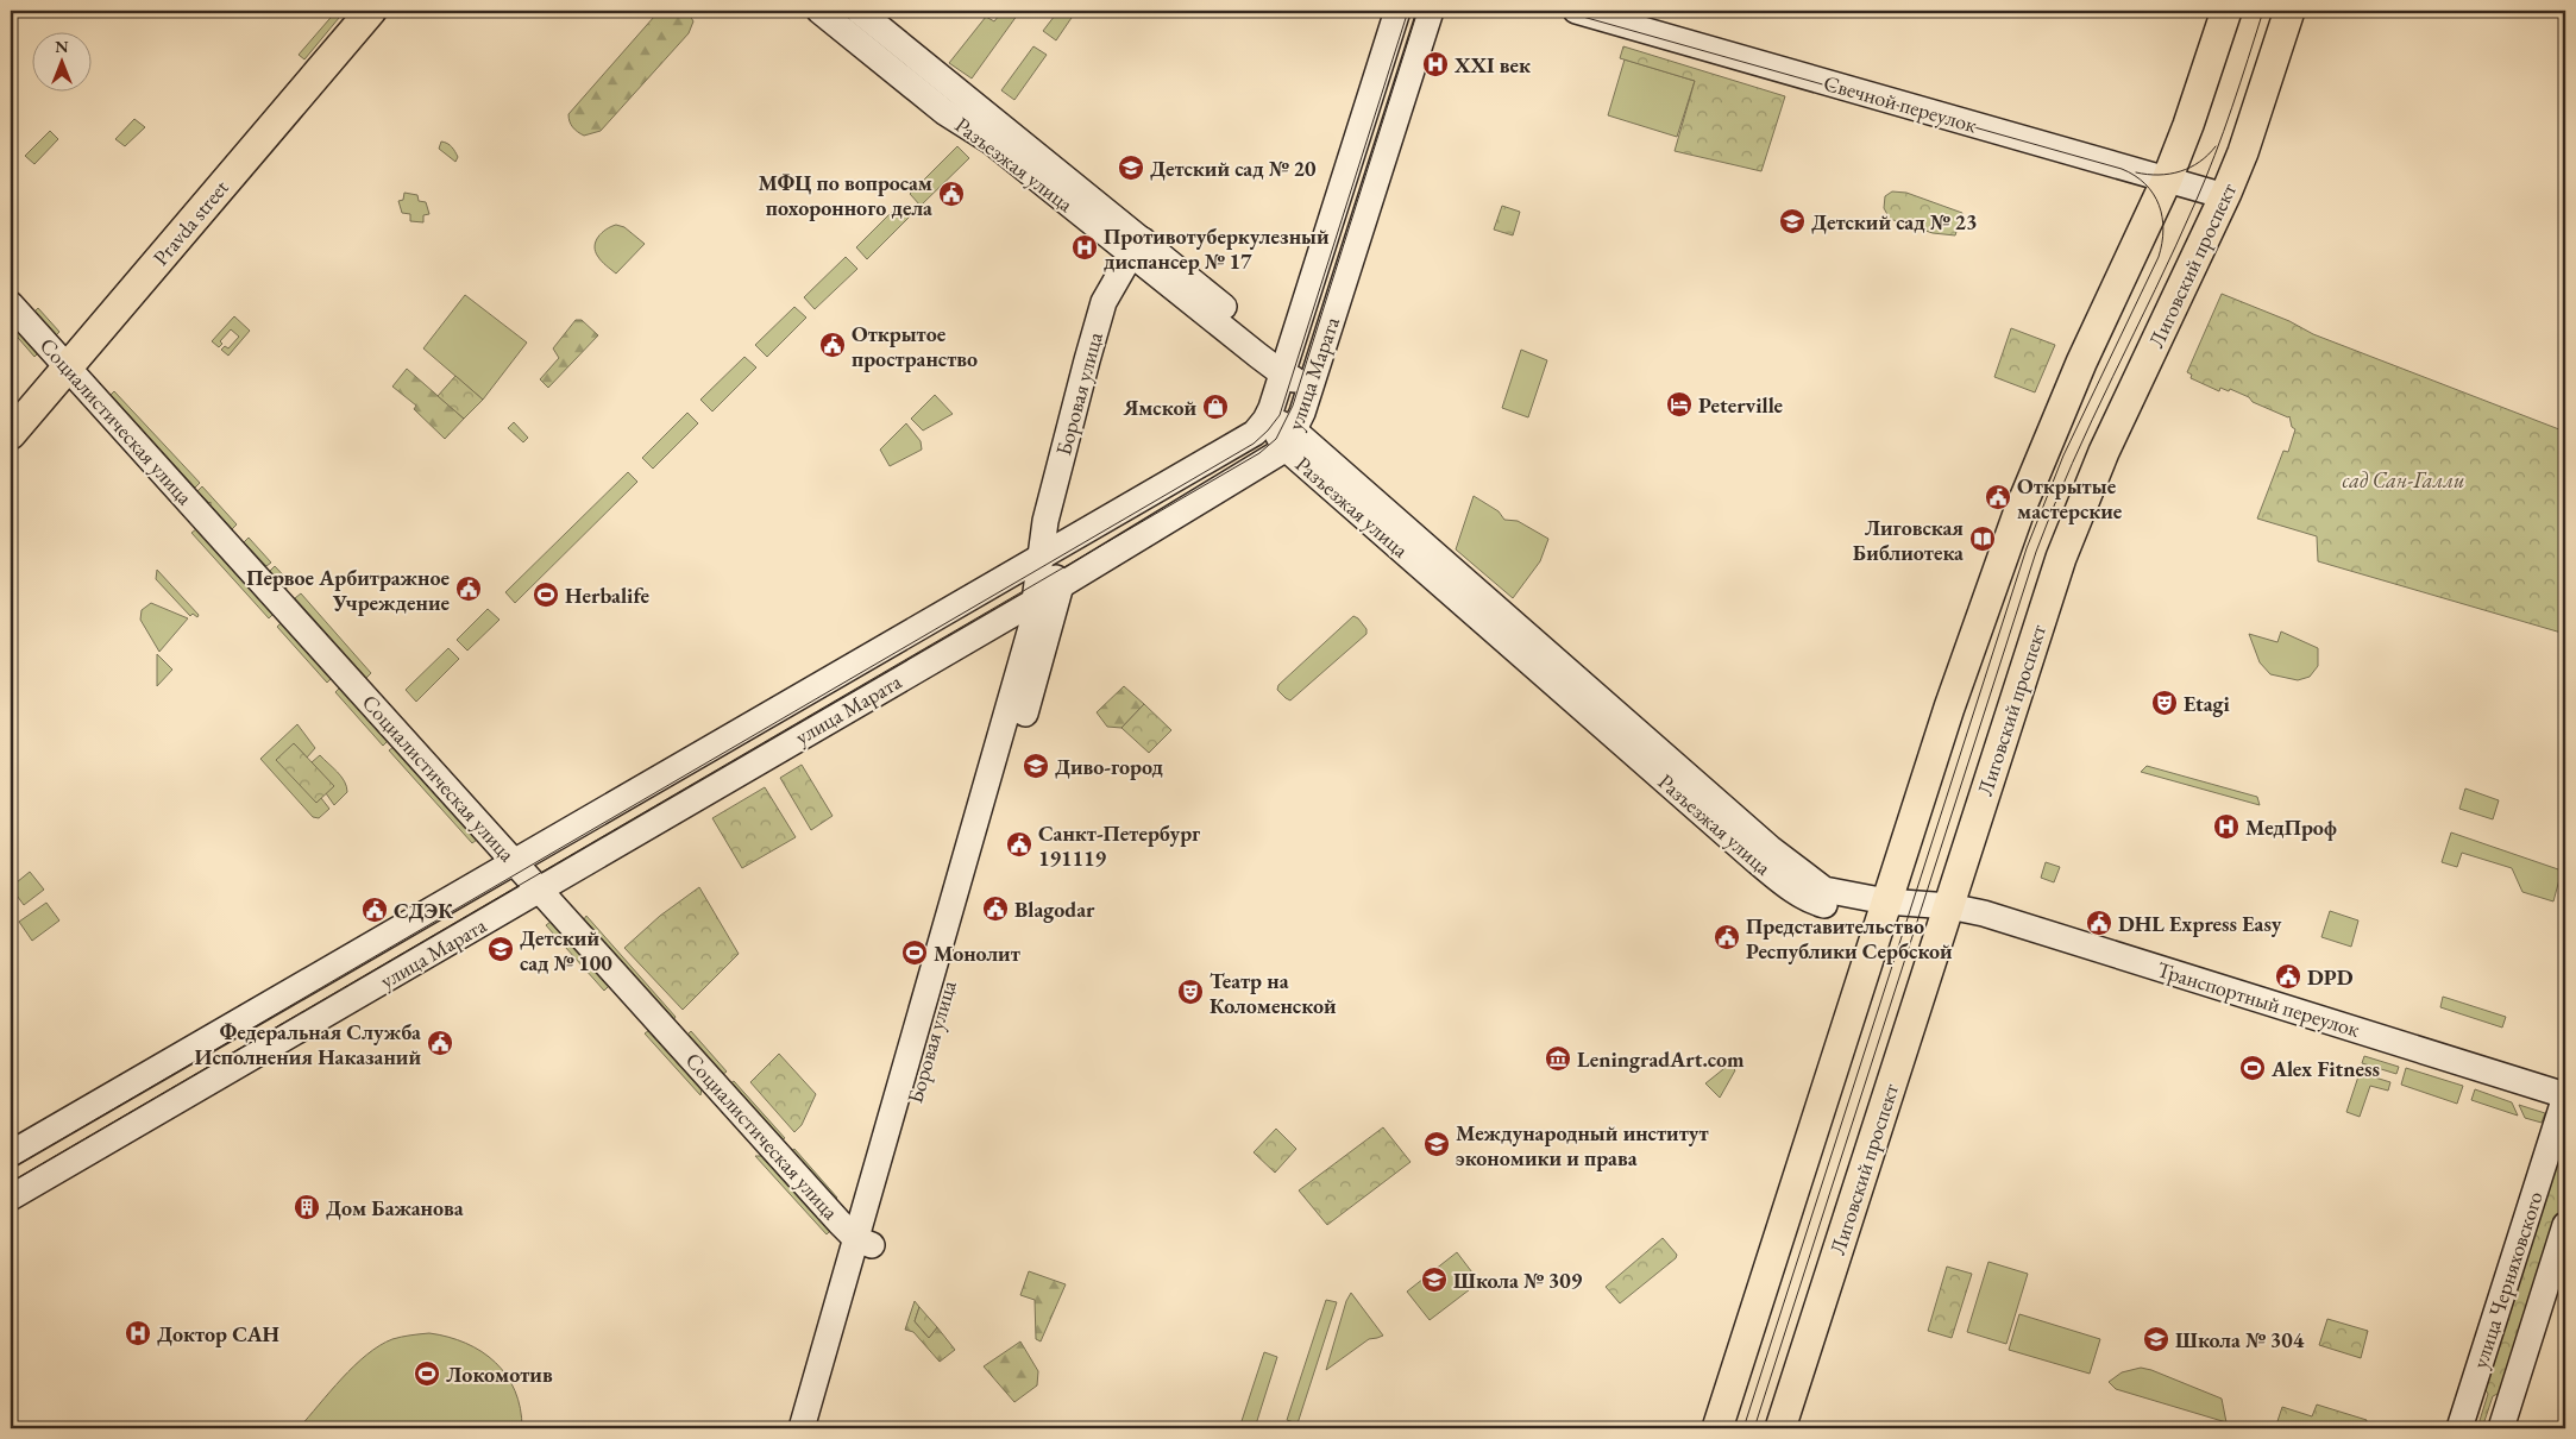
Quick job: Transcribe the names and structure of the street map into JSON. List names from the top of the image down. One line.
{"streets":{"main road":["Pravda street","Лиговский проспект"],"street":["Свечной переулок","Разъезжая улица","улица Марата","Боровая улица","Социалистическая улица","Транспортный переулок","улица Черняховского"]},"crossings":[["Свечной переулок","Лиговский проспект"],["Разъезжая улица","улица Марата"],["Разъезжая улица","Боровая улица"],["Разъезжая улица","Транспортный переулок"],["Pravda street","Социалистическая улица"],["Лиговский проспект","Транспортный переулок"],["улица Марата","Боровая улица"],["улица Марата","Социалистическая улица"],["Боровая улица","Социалистическая улица"],["Транспортный переулок","улица Черняховского"]],"parks":["сад Сан-Галли"],"places":{"hospital":["XXI век","Противотуберкулезный диспансер № 17","МедПроф","Доктор САН"],"school or university":["Детский сад № 20","Детский сад № 23","Диво-город","Детский сад № 100","Международный институт экономики и права","Школа № 309","Школа № 304"],"public building":["МФЦ по вопросам похоронного дела","Открытое пространство","Открытые мастерские","Первое Арбитражное Учреждение","Санкт-Петербург 191119","Blagodar","СДЭК","DHL Express Easy","Представительство Республики Сербской","DPD","Федеральная Служба Исполнения Наказаний"],"hotel":["Peterville"],"shop":["Ямской"],"library":["Лиговская Библиотека"],"sports":["Herbalife","Монолит","Alex Fitness","Локомотив"],"theatre":["Etagi","Театр на Коломенской"],"museum":["LeningradArt.com"],"building":["Дом Бажанова"]},"north":"top"}
